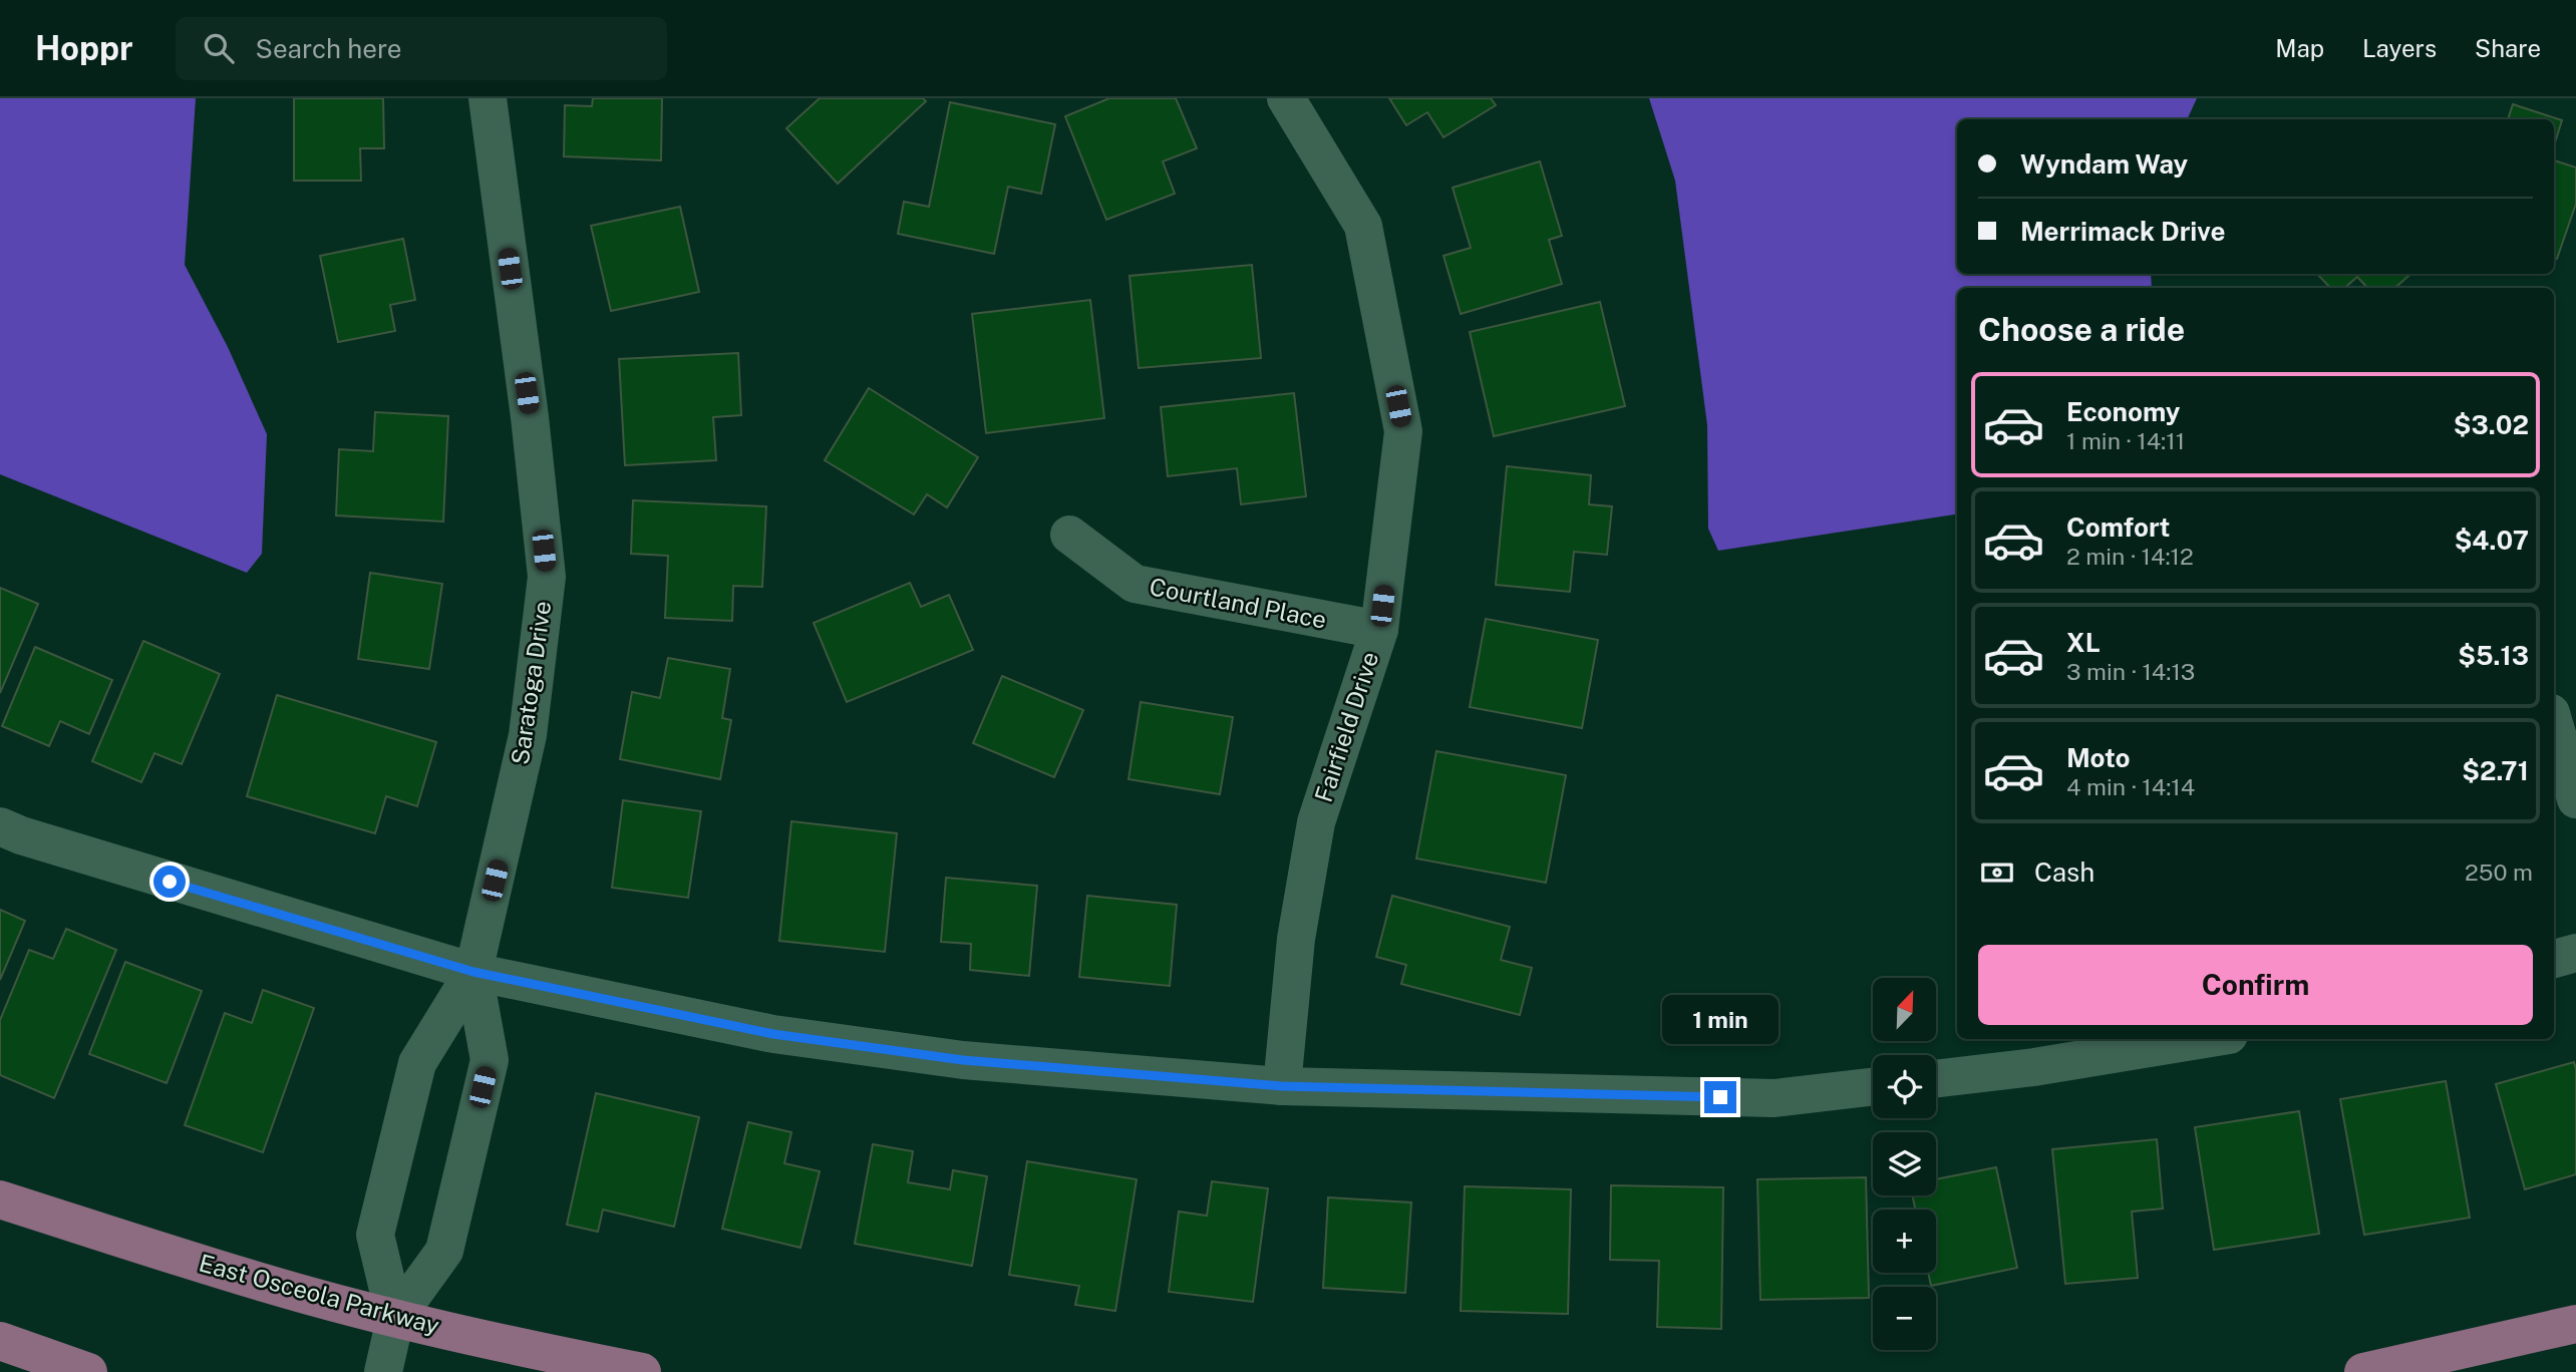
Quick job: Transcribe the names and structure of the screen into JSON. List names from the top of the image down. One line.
{"streets":{"main road":["East Osceola Parkway"],"street":["Courtland Place","Saratoga Drive","Fairfield Drive"]},"crossings":[["Courtland Place","Fairfield Drive"]],"north":"top right","page":{"header":"Hoppr","search":"Search here","nav":["Map","Layers","Share"],"banner":["Wyndam Way","Merrimack Drive"],"heading":"Choose a ride","list":[{"name":"Economy","note":"1 min · 14:11","value":"$3.02"},{"name":"Comfort","note":"2 min · 14:12","value":"$4.07"},{"name":"XL","note":"3 min · 14:13","value":"$5.13"},{"name":"Moto","note":"4 min · 14:14","value":"$2.71"}],"pay":["Cash","250 m"],"buttons":"Confirm","map_buttons":["+","−"],"bubble":"1 min"}}
